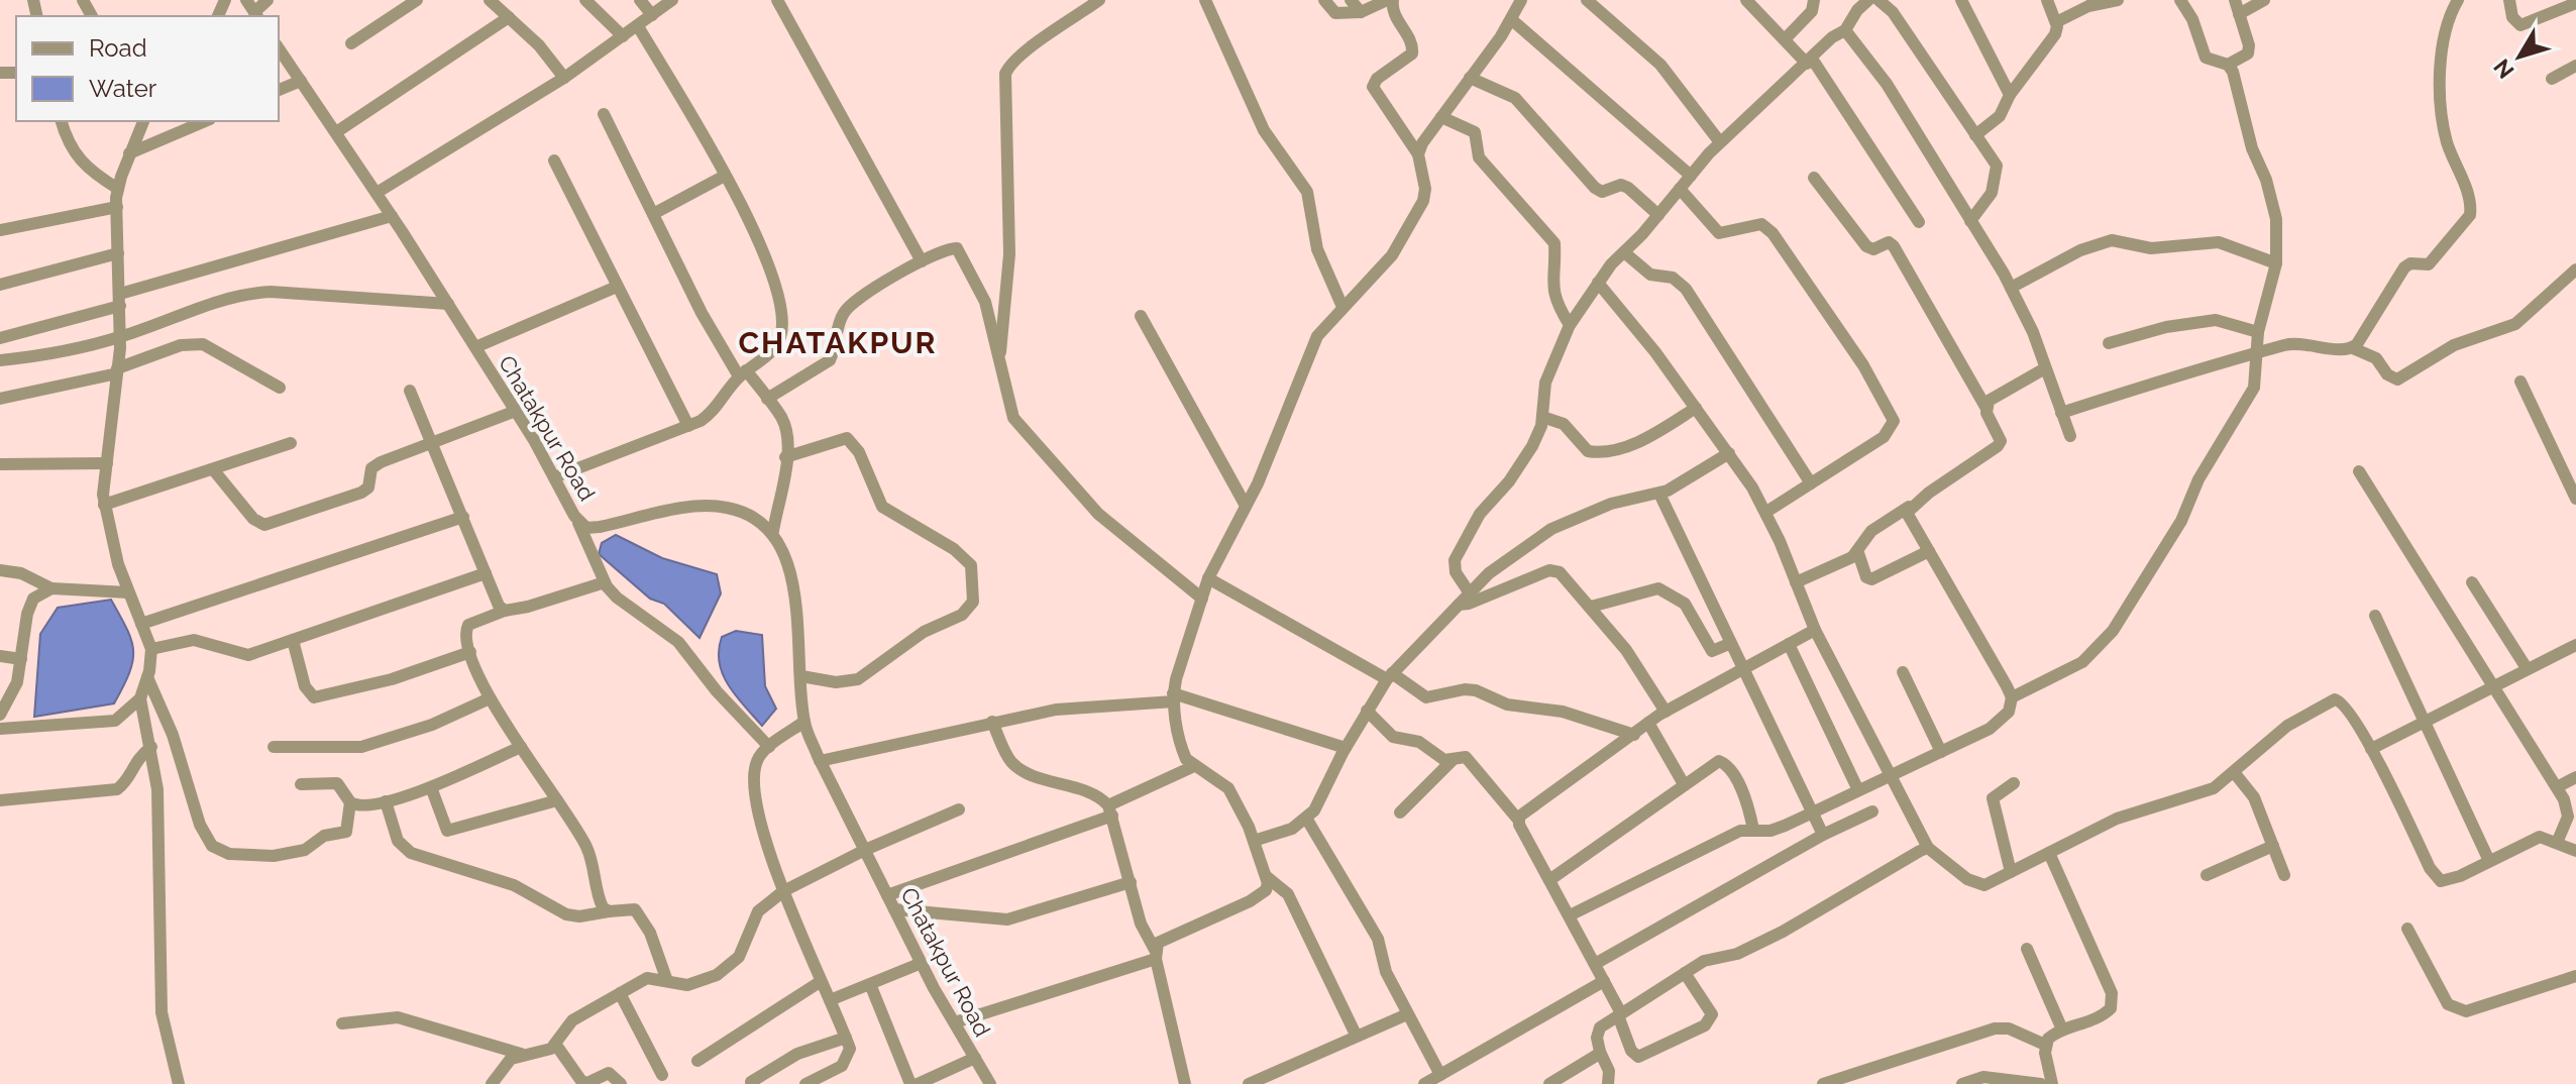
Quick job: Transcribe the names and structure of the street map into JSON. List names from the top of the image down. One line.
{"streets":{"street":["Chatakpur Road"]},"districts":["CHATAKPUR"],"legend":["Road","Water"],"north":"bottom left"}
